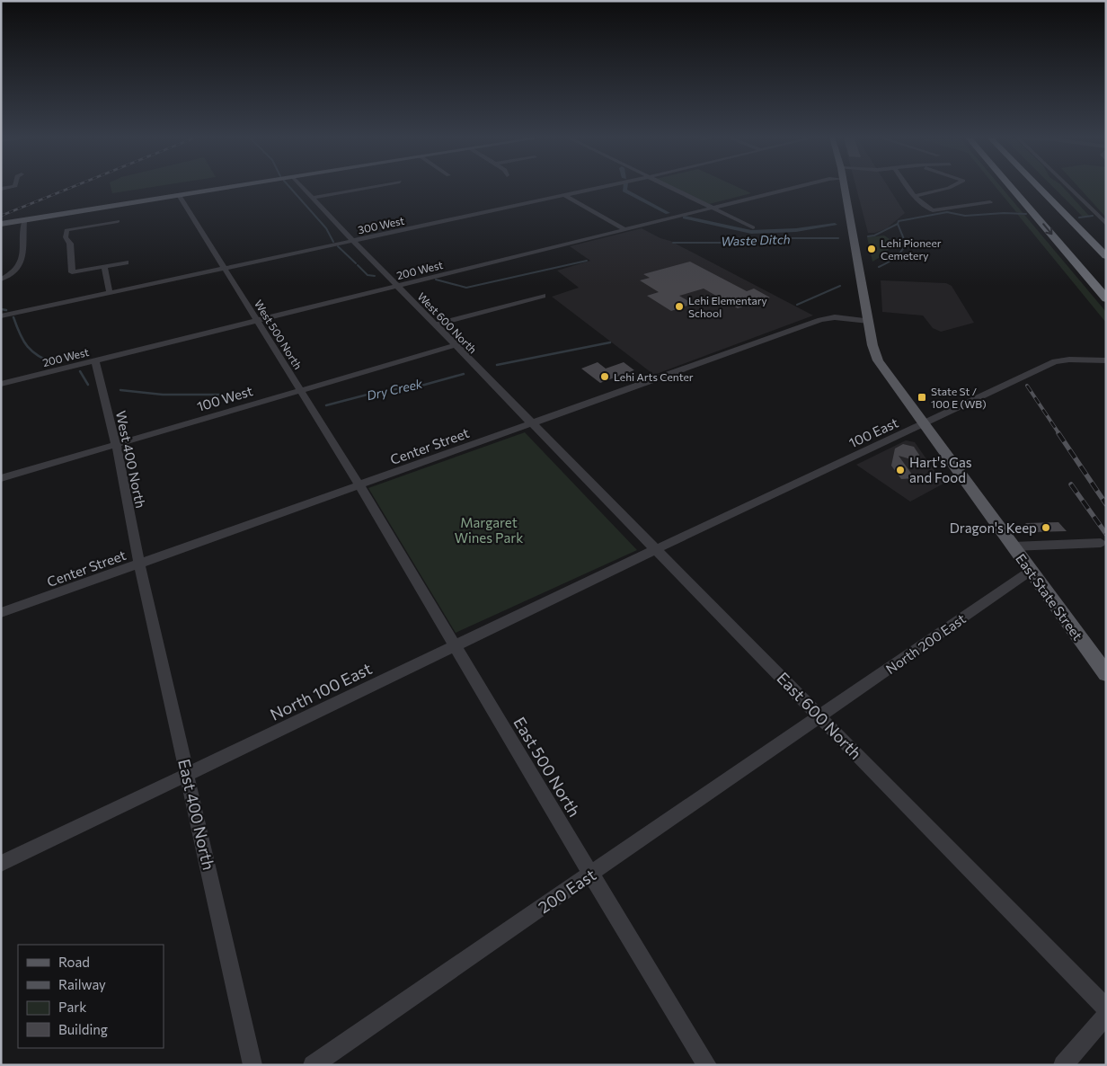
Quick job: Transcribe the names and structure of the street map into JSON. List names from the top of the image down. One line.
{"streets":{"main road":["East State Street"],"street":["300 West","200 West","West 600 North","West 500 North","100 West","100 East","Center Street","West 400 North","North 200 East","North 100 East","East 600 North","East 500 North","East 400 North","200 East"]},"crossings":[["300 West","West 600 North"],["300 West","West 500 North"],["200 West","West 600 North"],["200 West","West 500 North"],["200 West","West 400 North"],["West 600 North","100 West"],["West 600 North","Center Street"],["West 600 North","East 600 North"],["West 500 North","100 West"],["West 500 North","Center Street"],["West 500 North","East 500 North"],["100 West","West 400 North"],["100 East","East State Street"],["100 East","North 100 East"],["100 East","East 600 North"],["Center Street","West 400 North"],["Center Street","East State Street"],["Center Street","East 600 North"],["Center Street","East 500 North"],["Center Street","East 400 North"],["West 400 North","East 400 North"],["East State Street","North 200 East"],["North 200 East","East 600 North"],["North 200 East","200 East"],["North 100 East","East 600 North"],["North 100 East","East 500 North"],["North 100 East","East 400 North"],["East 600 North","200 East"],["East 500 North","200 East"]],"water":["Waste Ditch","Dry Creek"],"parks":["Margaret Wines Park"],"places":{"other":["Lehi Pioneer Cemetery","Lehi Elementary School","Lehi Arts Center","Hart's Gas and Food","Dragon's Keep"],"transit":["State St / 100 E (WB)"]},"legend":["Road","Railway","Park","Building"]}
